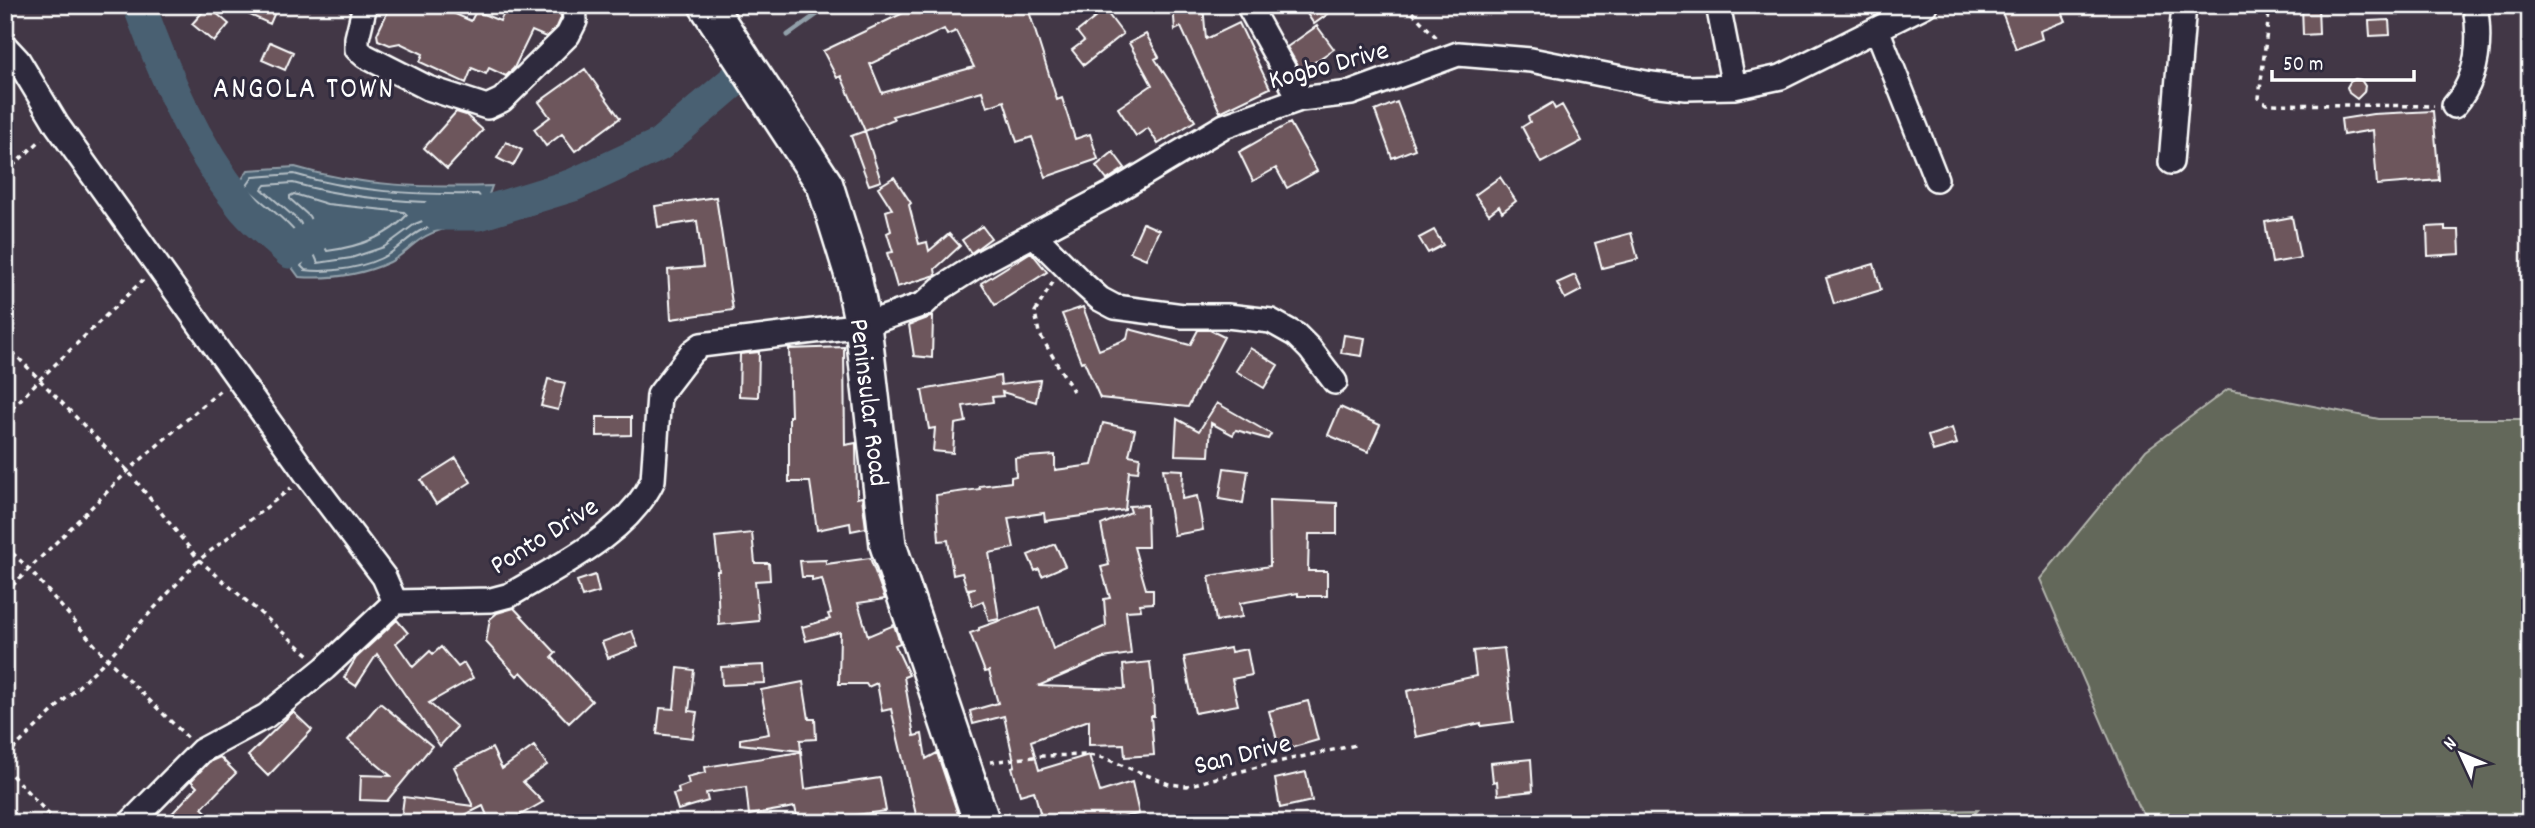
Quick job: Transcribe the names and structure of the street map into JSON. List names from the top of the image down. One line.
{"streets":{"main road":["Peninsular Road"],"street":["Kogbo Drive","Ponto Drive"],"path":["San Drive"]},"crossings":[["Kogbo Drive","Peninsular Road"],["Kogbo Drive","Ponto Drive"],["Peninsular Road","Ponto Drive"],["Peninsular Road","San Drive"]],"districts":["ANGOLA TOWN"],"scale_bar":"50 m","north":"top left"}
